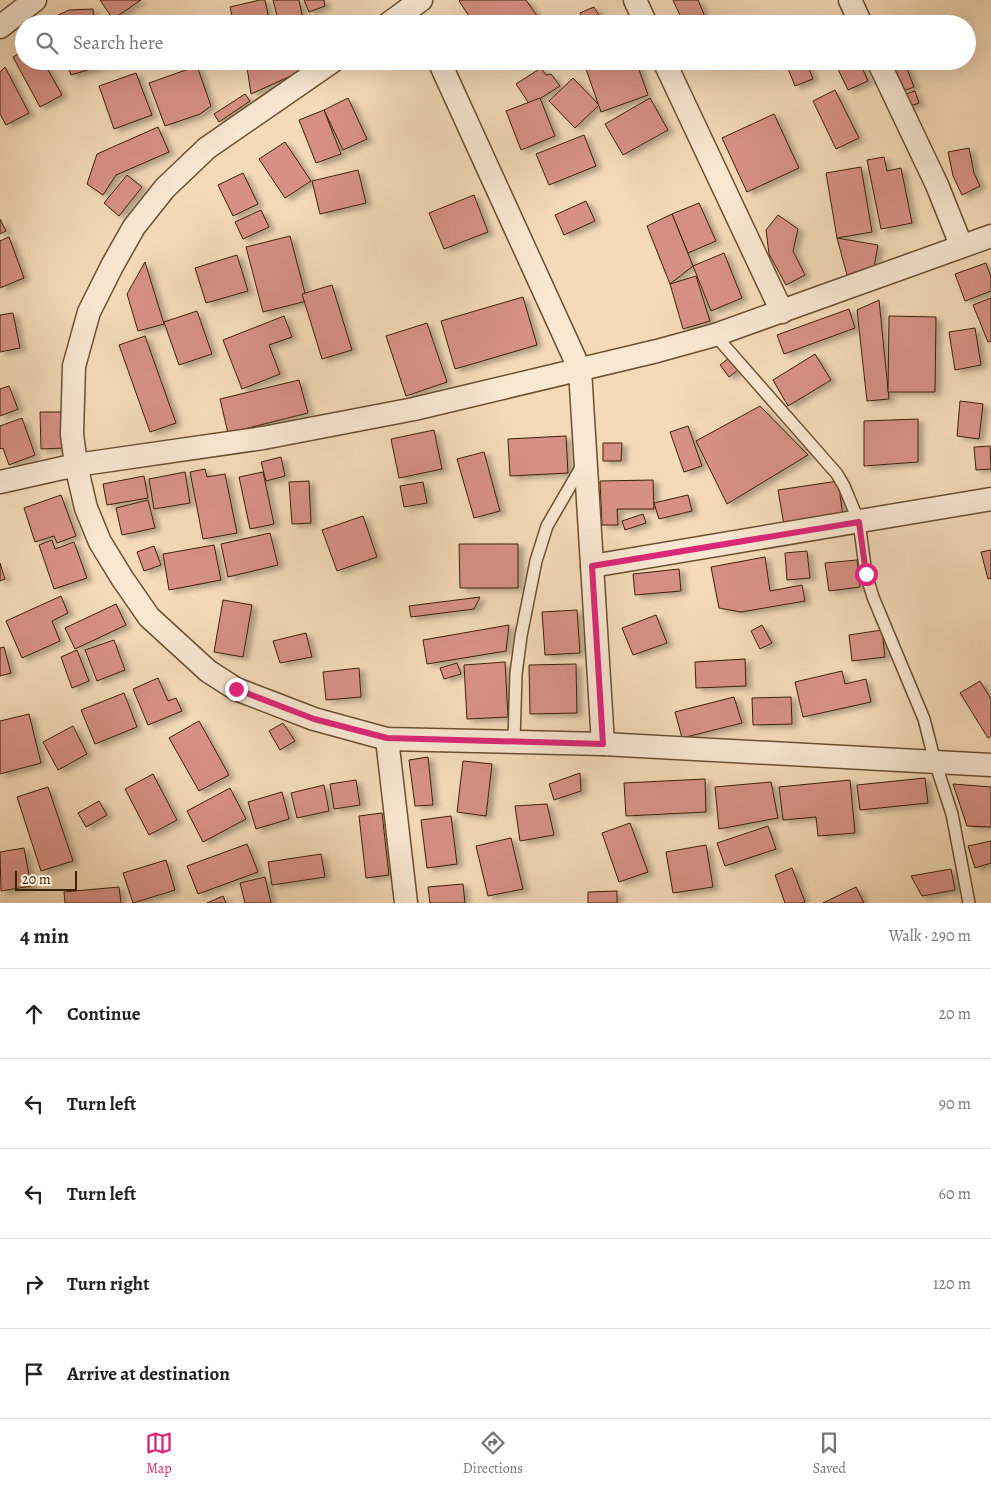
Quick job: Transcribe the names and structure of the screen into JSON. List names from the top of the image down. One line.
{"scale_bar":"20 m","page":{"search":"Search here","scale":"20 m","heading":["4 min","Walk · 290 m"],"list":[["Continue","20 m"],["Turn left","90 m"],["Turn left","60 m"],["Turn right","120 m"],"Arrive at destination"],"nav":["Map","Directions","Saved"]}}
